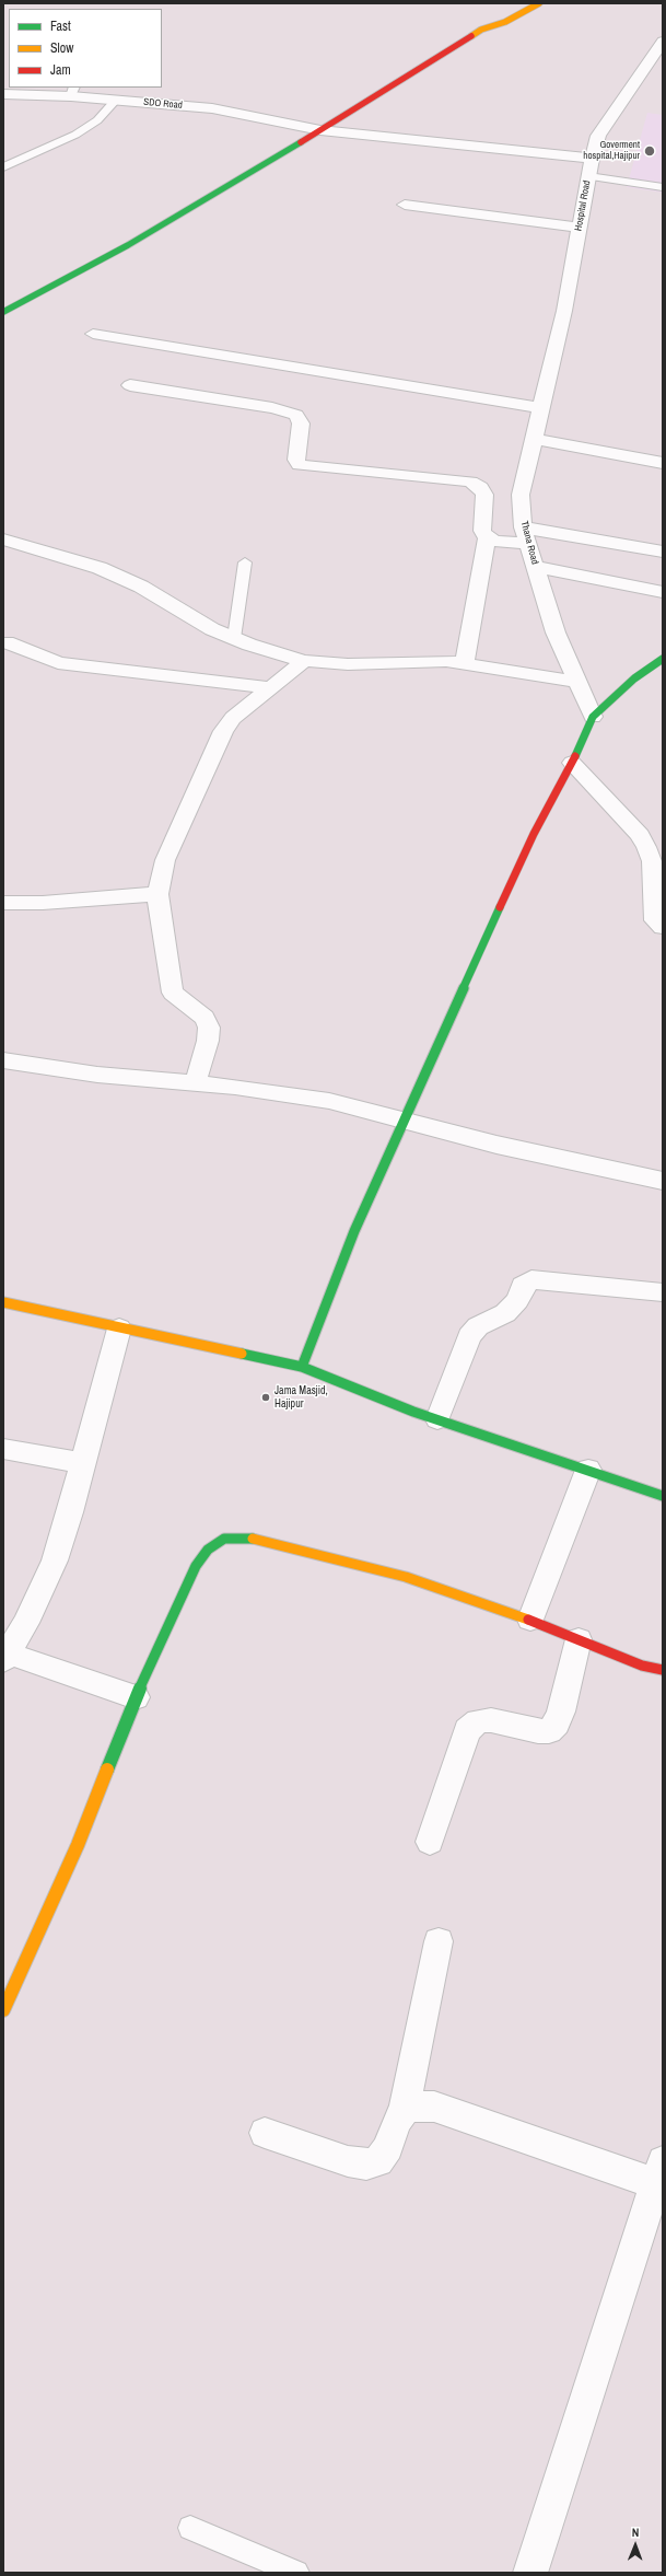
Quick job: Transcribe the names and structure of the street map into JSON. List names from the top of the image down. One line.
{"streets":{"street":["SDO Road","Hospital Road","Thana Road"]},"crossings":[["SDO Road","Hospital Road"],["Hospital Road","Thana Road"]],"places":["Goverment hospital,Hajipur","Jama Masjid, Hajipur"],"legend":["Fast","Slow","Jam"],"north":"top"}
